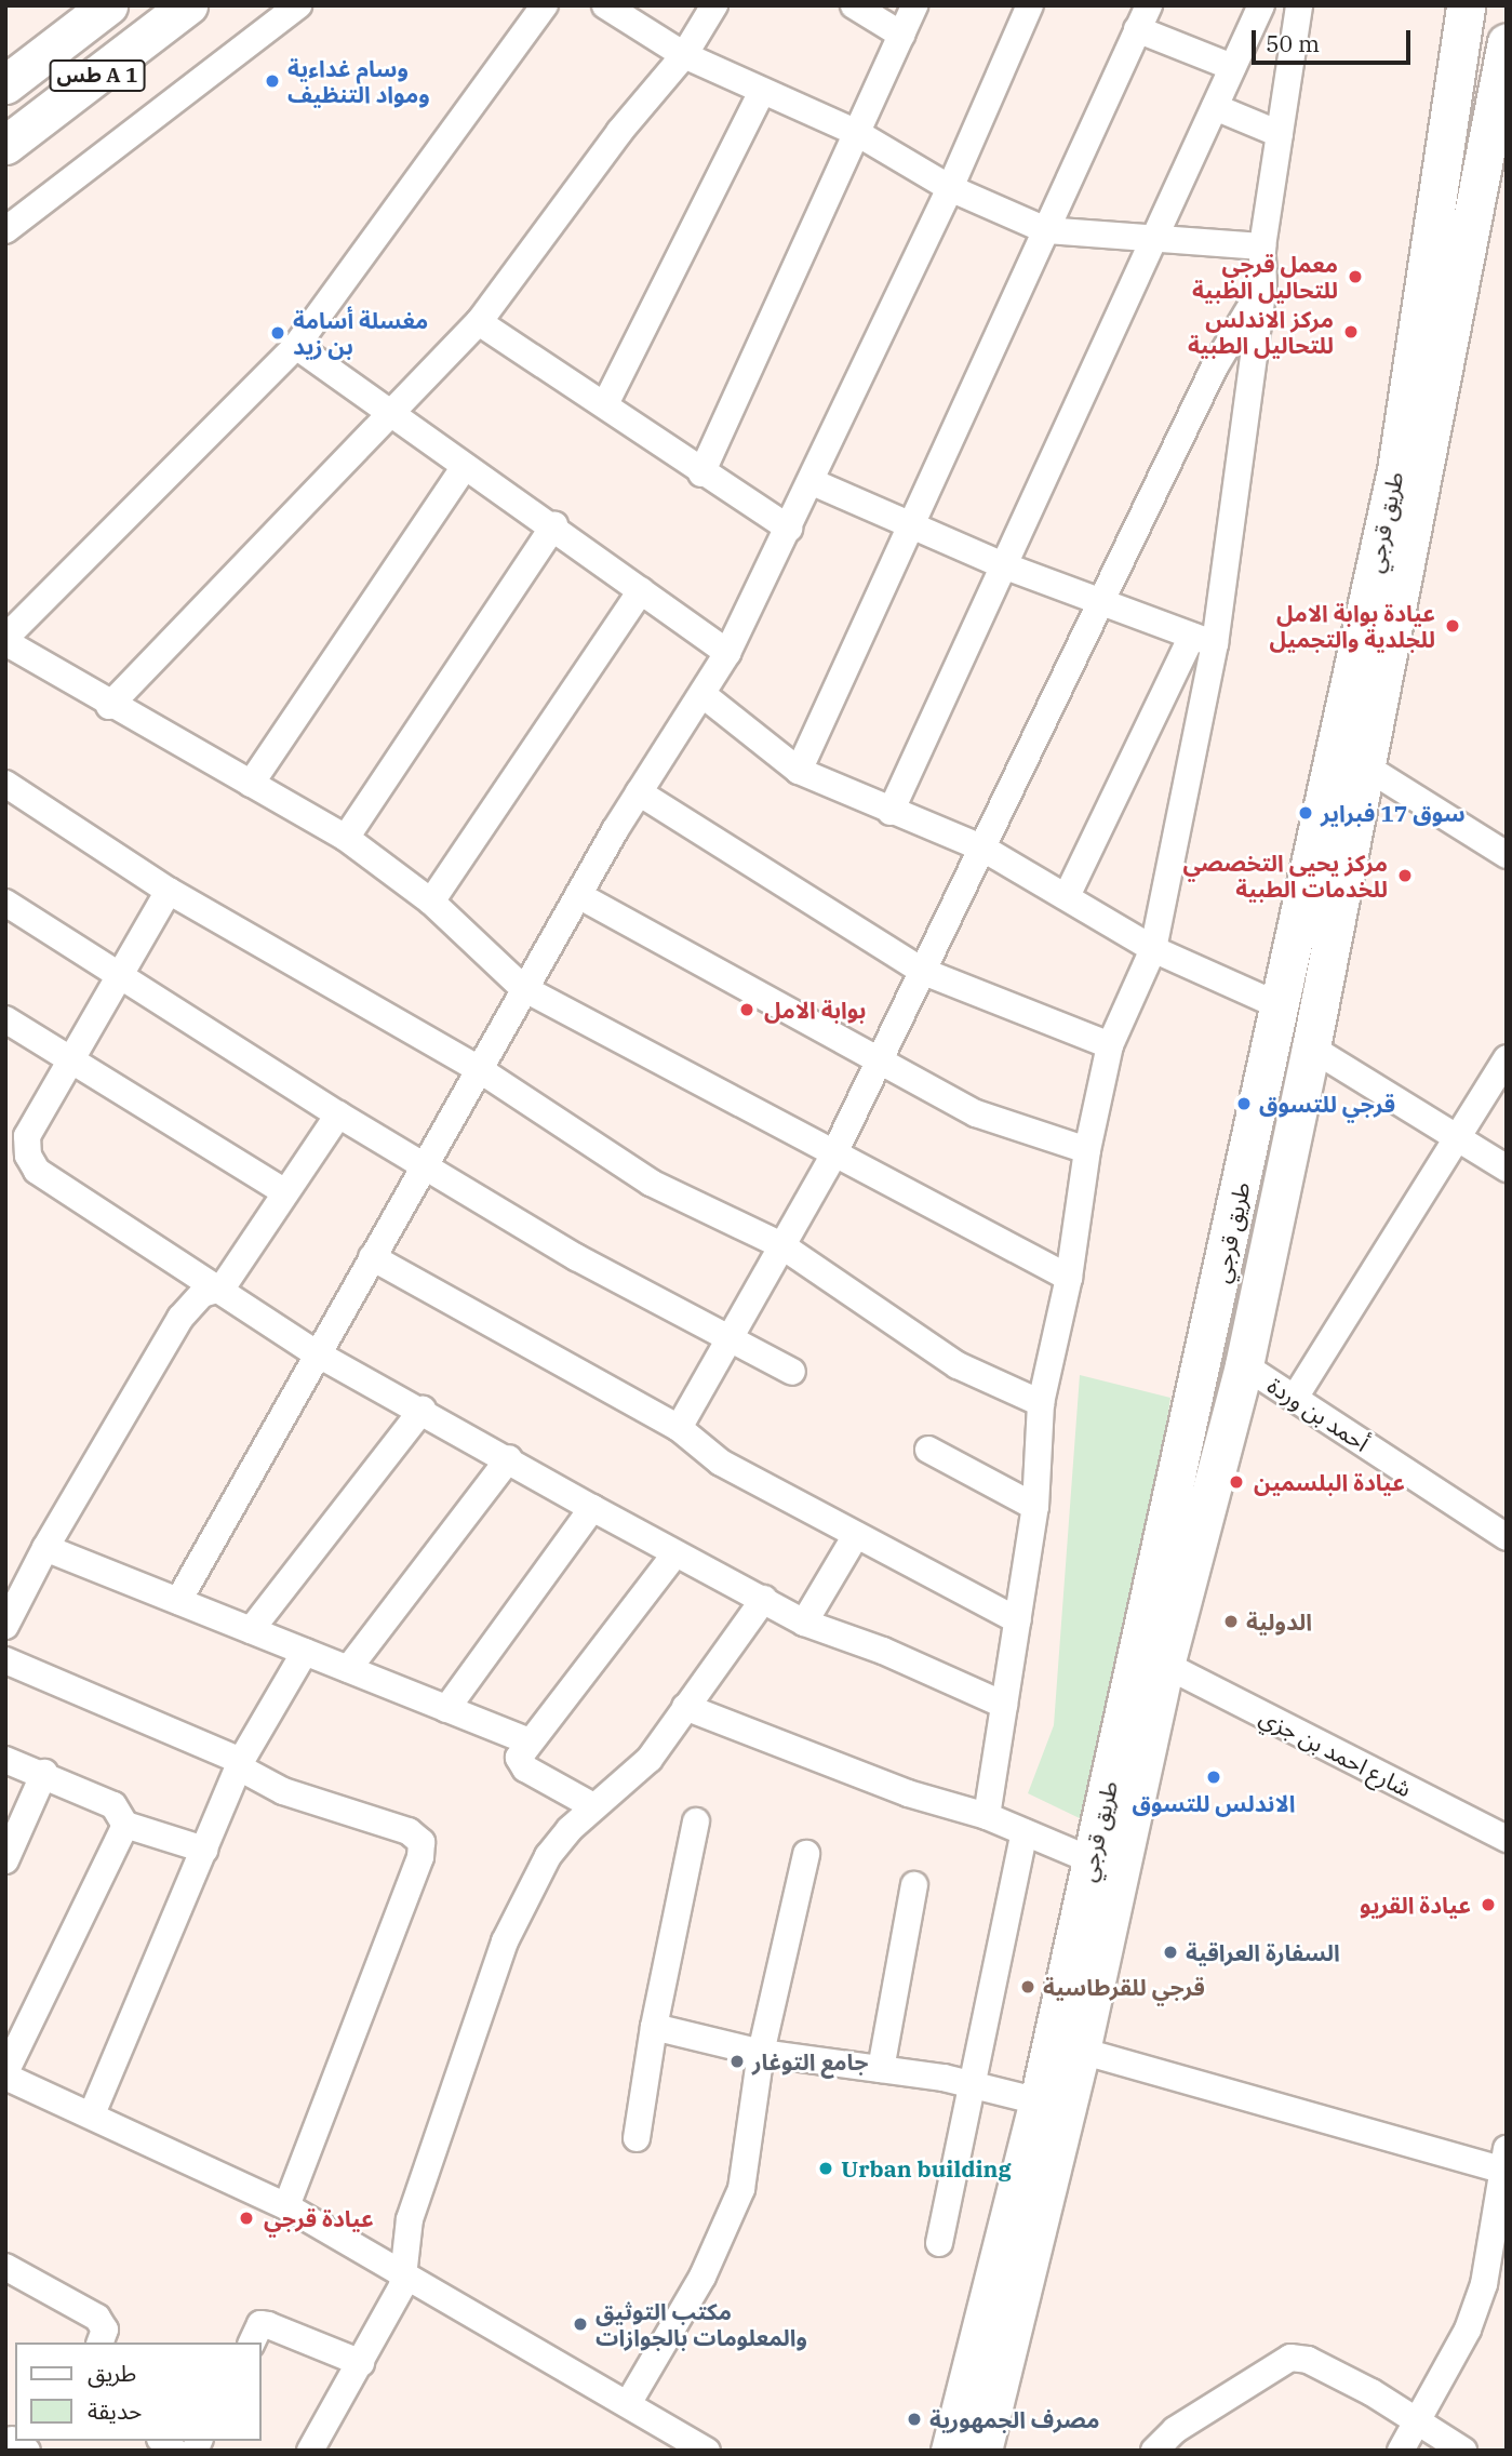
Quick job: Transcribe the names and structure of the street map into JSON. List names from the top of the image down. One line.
{"streets":{"highway":["طس A 1","طريق قرجي"],"street":["أحمد بن وردة","شارع احمد بن جزي"]},"crossings":[["طريق قرجي","أحمد بن وردة"],["طريق قرجي","شارع احمد بن جزي"]],"places":["وسام غداءية ومواد التنظيف","معمل قرجي للتحاليل الطبية","مركز الاندلس للتحاليل الطبية","مغسلة أسامة بن زيد","عيادة بوابة الامل للجلدية والتجميل","سوق 17 فبراير","مركز يحيى التخصصي للخدمات الطبية","بوابة الامل","قرجي للتسوق","عيادة البلسمين","الدولية","الاندلس للتسوق","عيادة القريو","السفارة العراقية","قرجي للقرطاسية","جامع التوغار","Urban building","عيادة قرجي","مكتب التوثيق والمعلومات بالجوازات","مصرف الجمهورية"],"legend":["طريق","حديقة"],"scale_bar":"50 m"}
